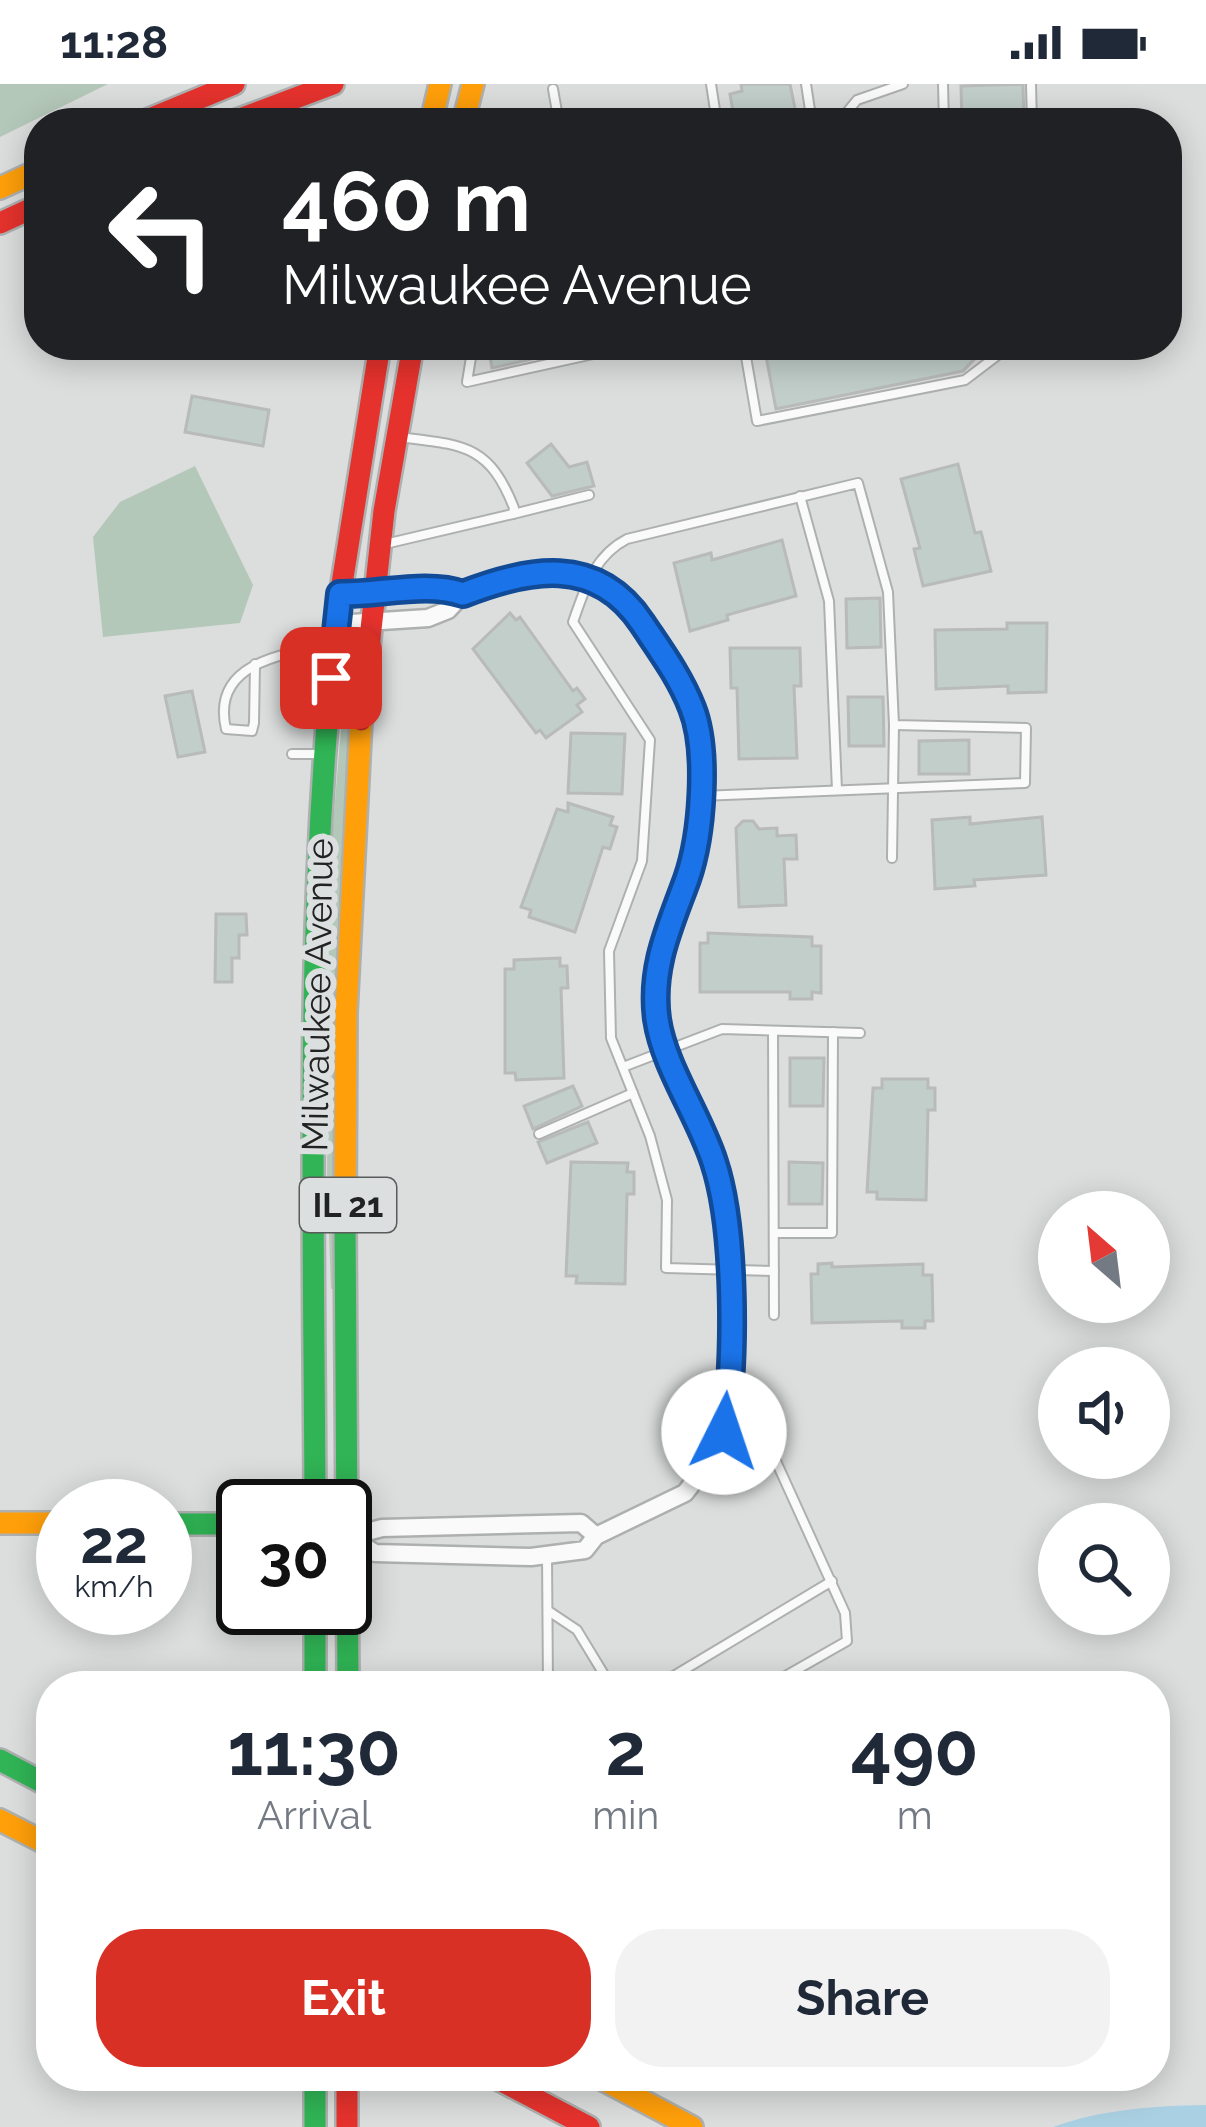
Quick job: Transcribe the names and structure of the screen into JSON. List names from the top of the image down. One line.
{"streets":{"main road":["Milwaukee Avenue","IL 21"]},"north":"top left","page":{"status":"11:28","turn":["460 m","Milwaukee Avenue"],"speed":"22 km/h","limit":"30","eta":["11:30","Arrival","2","min","490","m"],"buttons":["Exit","Share"]}}
